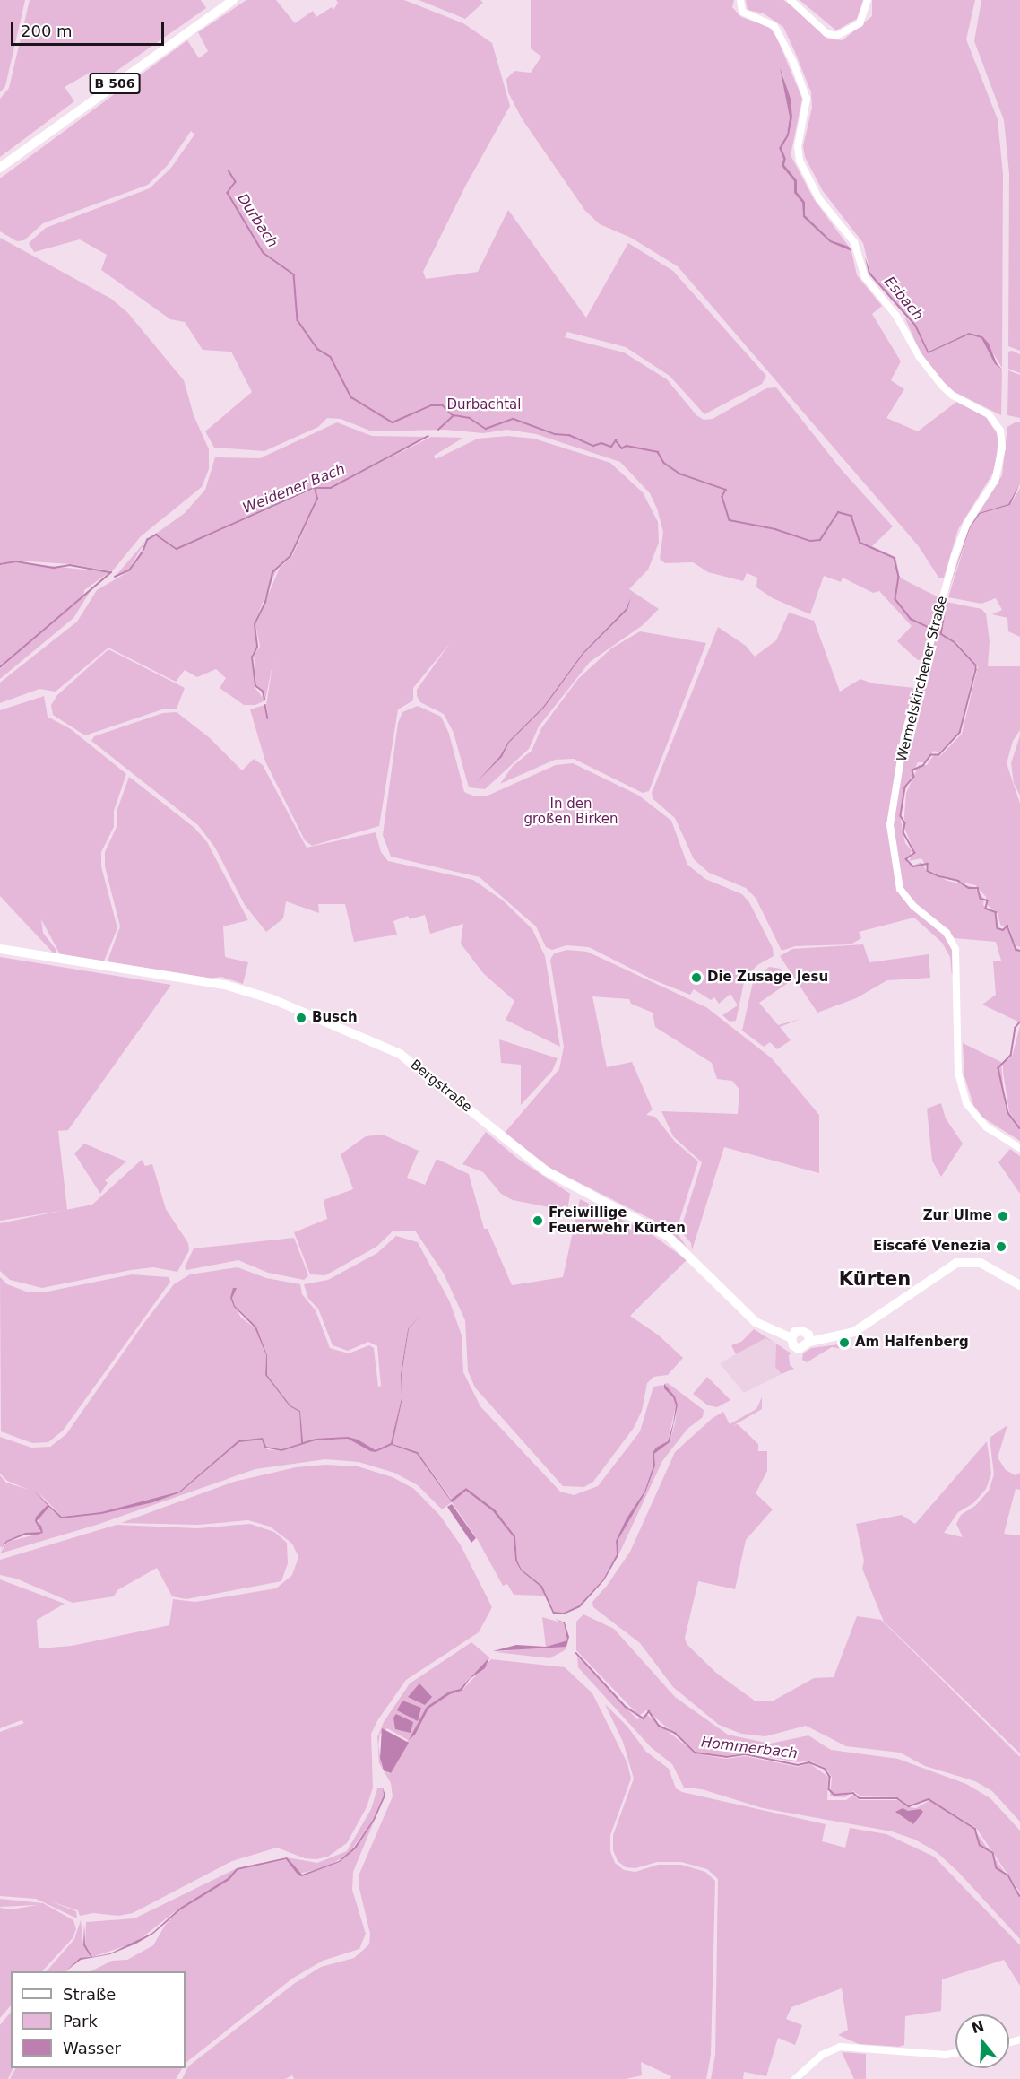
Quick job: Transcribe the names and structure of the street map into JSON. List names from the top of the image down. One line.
{"streets":{"main road":["B 506","Bergstraße"],"street":["Wermelskirchener Straße"]},"districts":["Kürten"],"water":["Durbach","Esbach","Weidener Bach","Hommerbach"],"parks":["Durbachtal","In den großen Birken"],"places":["Die Zusage Jesu","Busch","Zur Ulme","Freiwillige Feuerwehr Kürten","Eiscafé Venezia","Am Halfenberg"],"legend":["Straße","Park","Wasser"],"scale_bar":"200 m","north":"top"}
